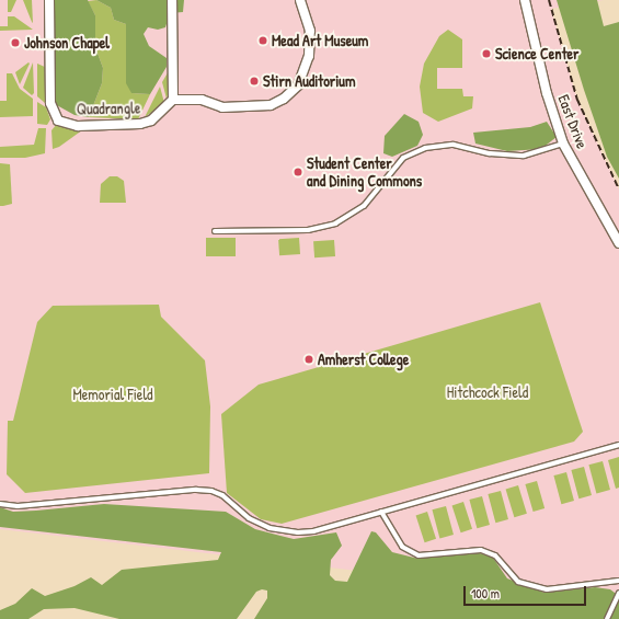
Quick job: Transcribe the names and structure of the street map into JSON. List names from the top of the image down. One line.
{"streets":{"street":["Quadrangle","East Drive"]},"parks":["Hitchcock Field","Memorial Field"],"places":["Mead Art Museum","Johnson Chapel","Science Center","Stirn Auditorium","Student Center and Dining Commons","Amherst College"],"scale_bar":"100 m"}
